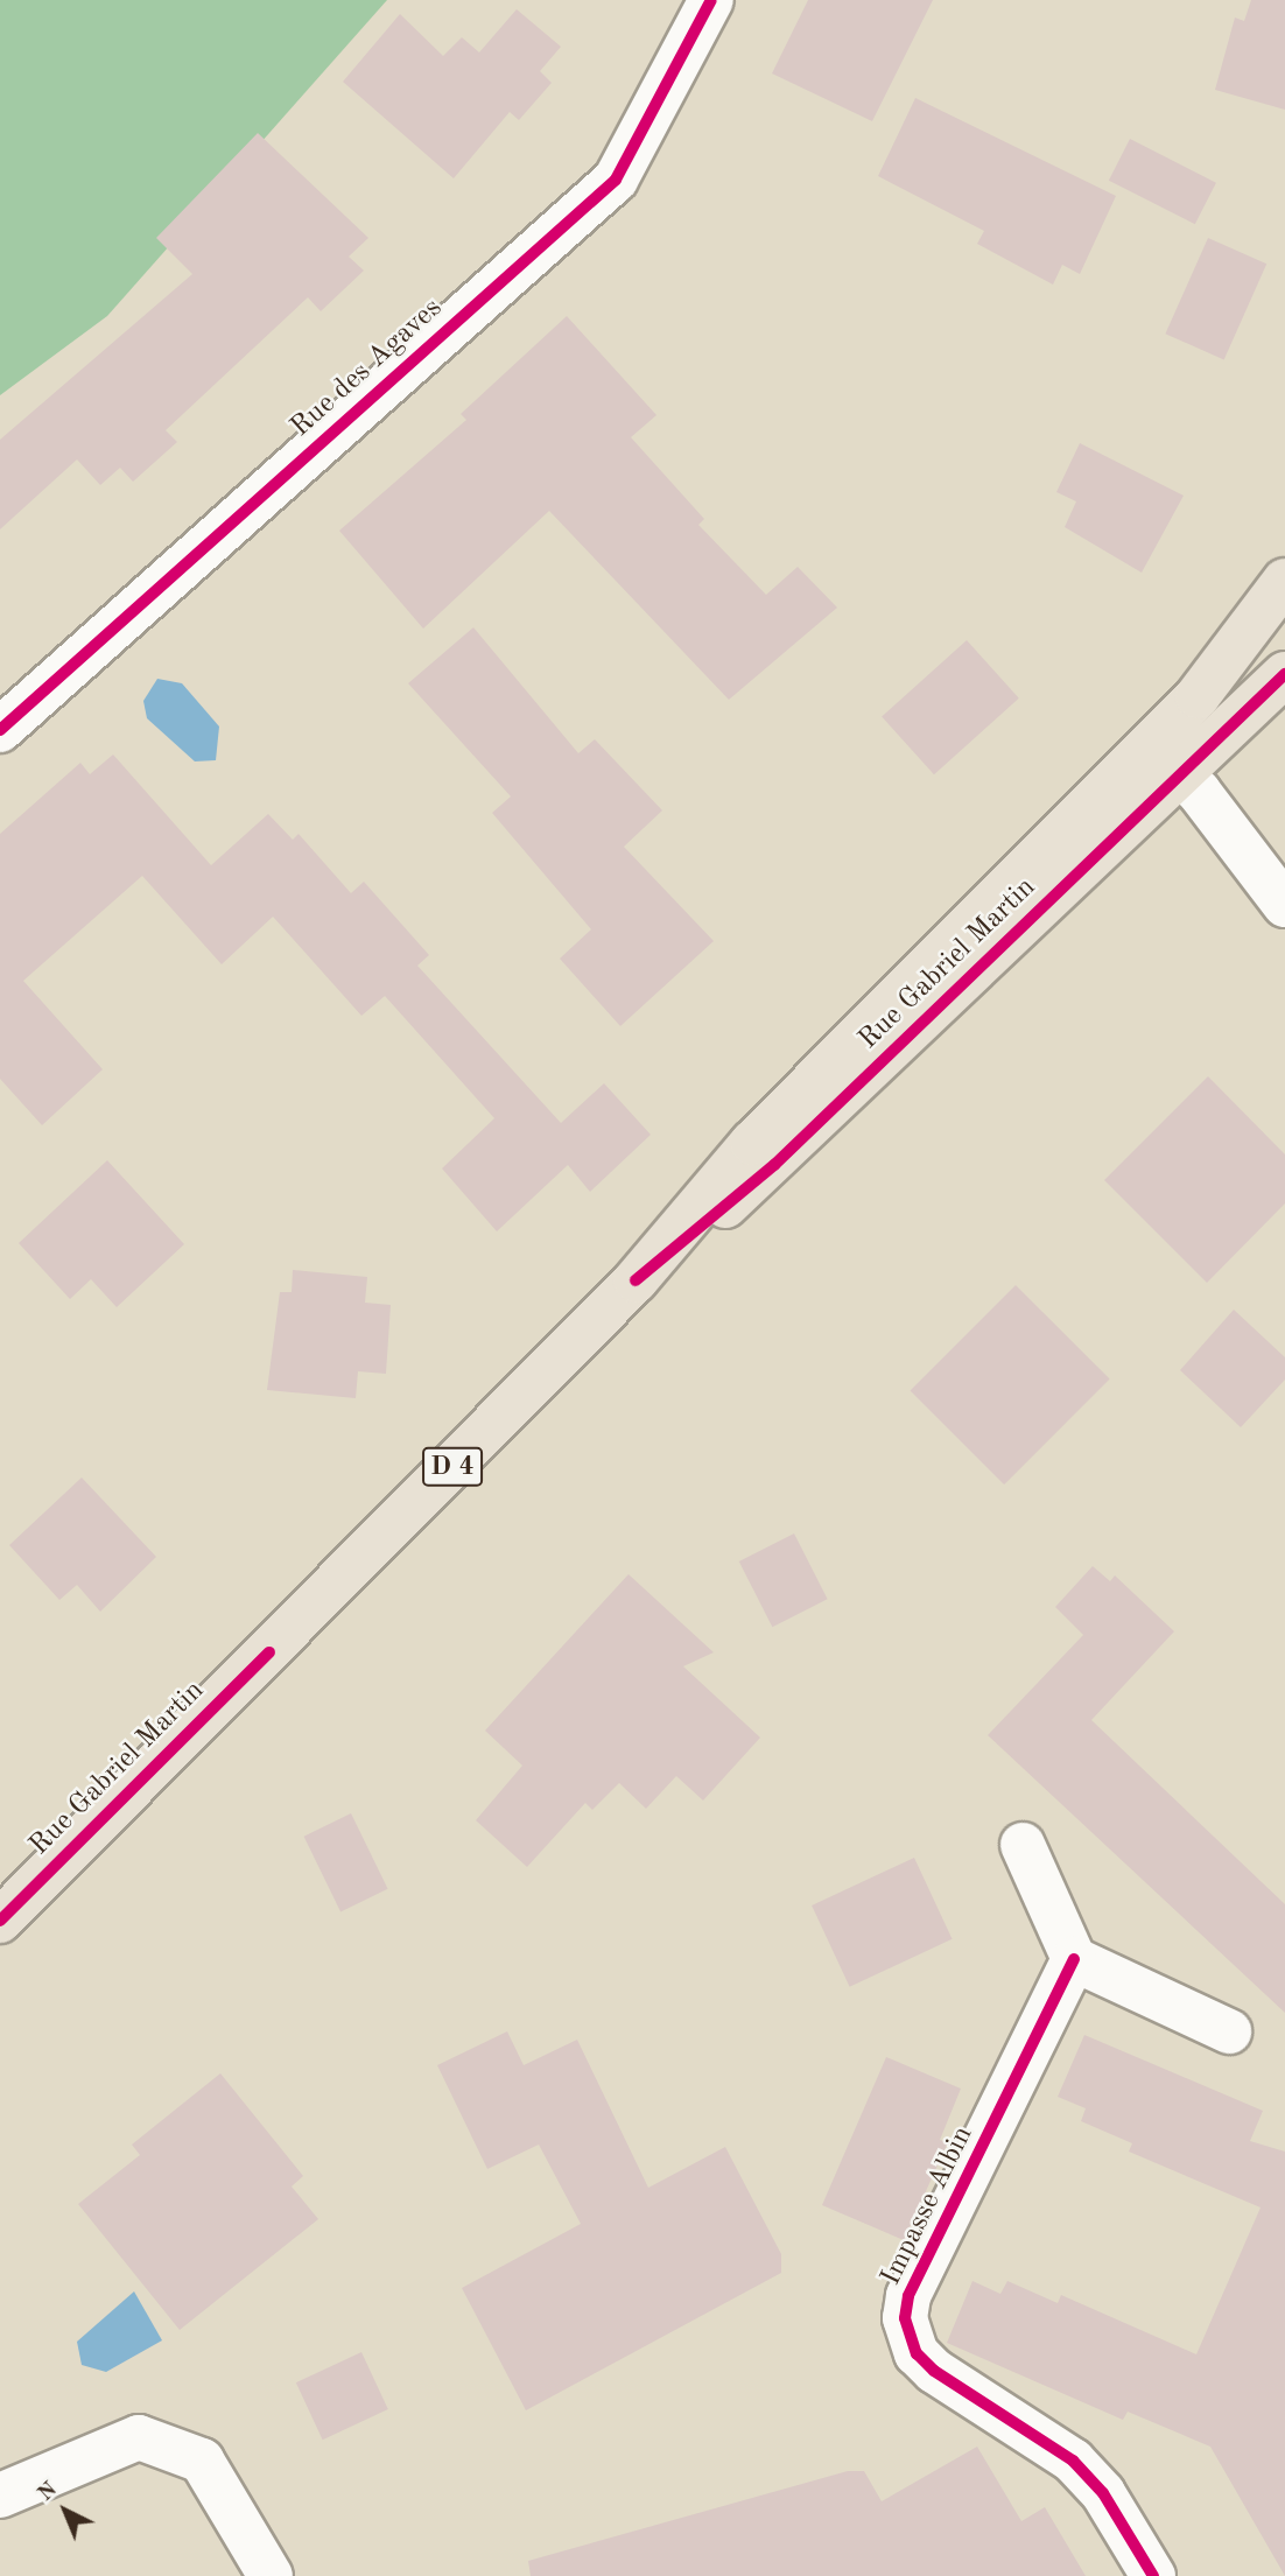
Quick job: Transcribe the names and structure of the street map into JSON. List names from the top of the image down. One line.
{"streets":{"main road":["Rue Gabriel Martin","D 4"],"street":["Rue des Agaves","Impasse Albin"]},"north":"top left"}
